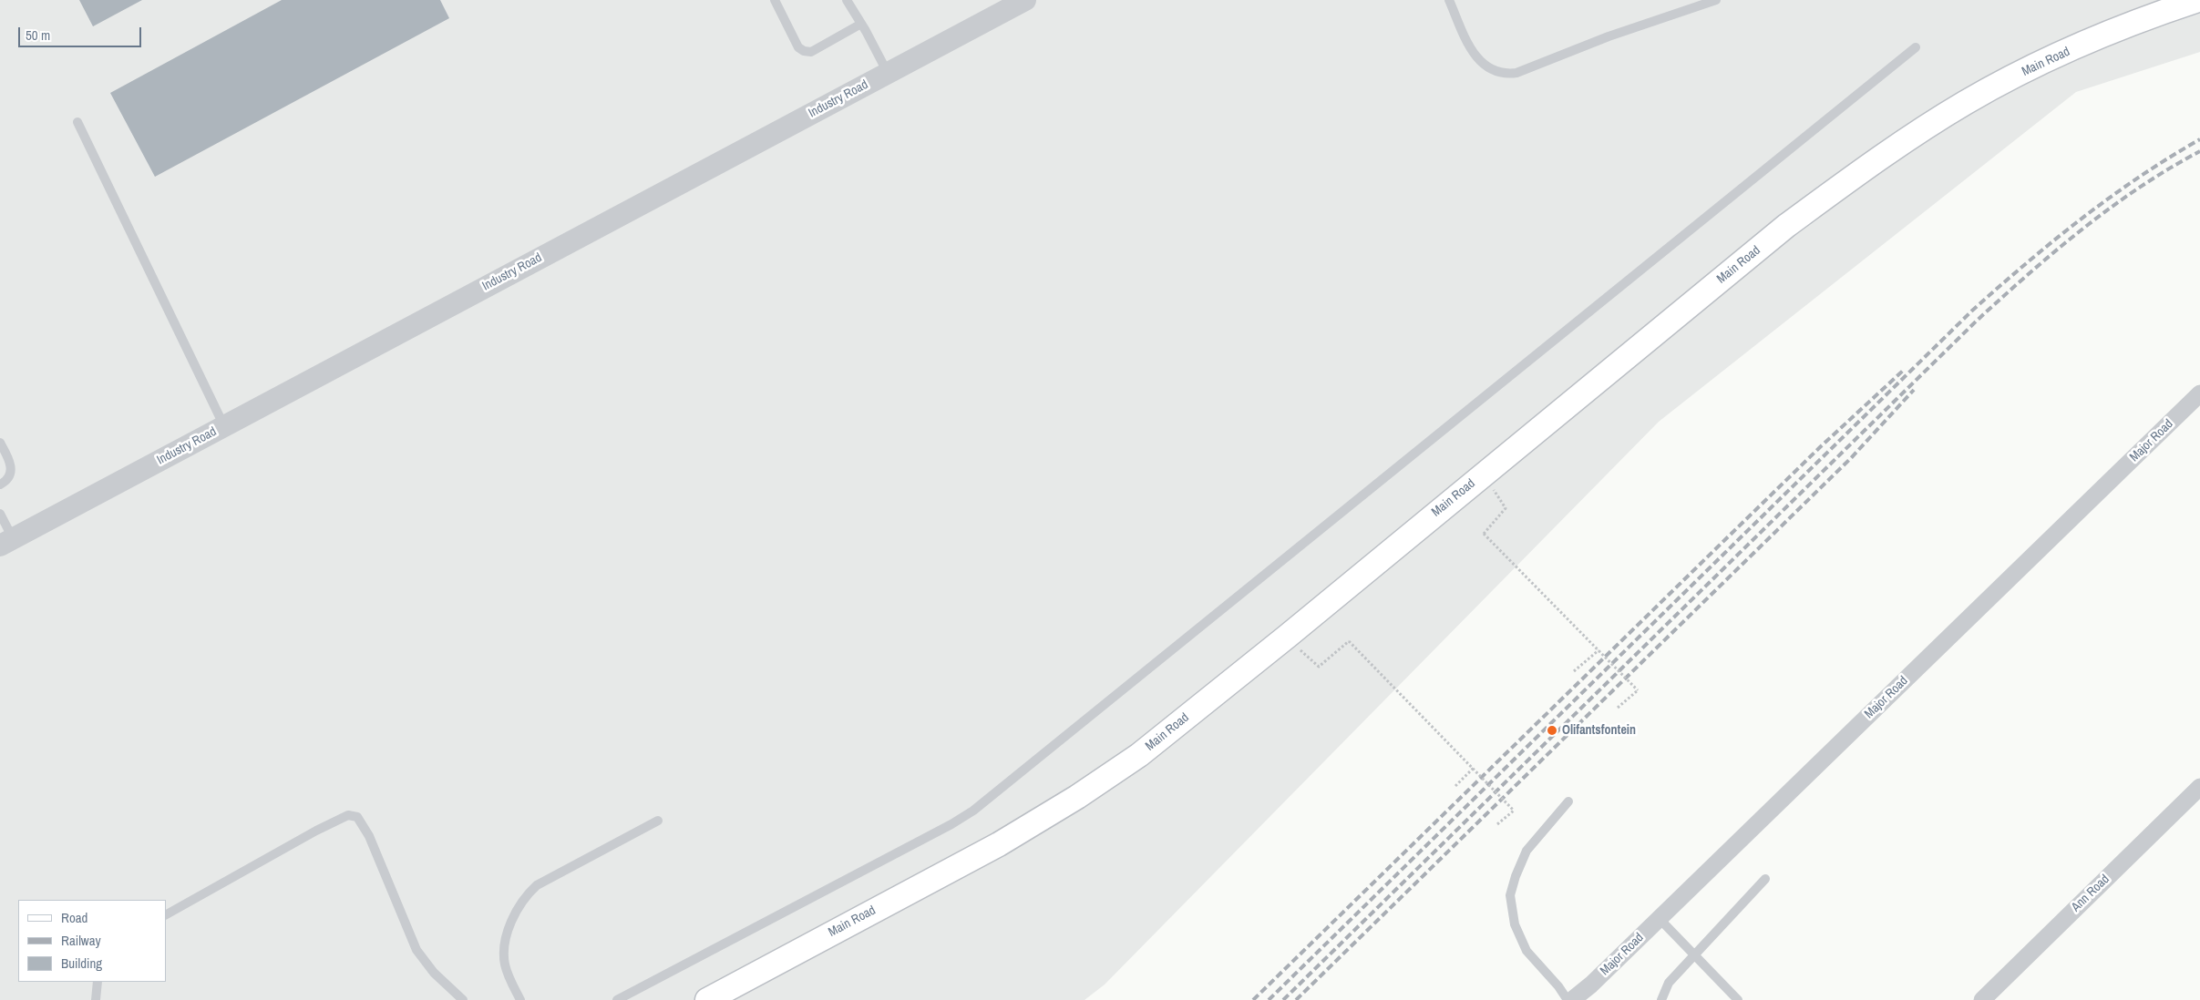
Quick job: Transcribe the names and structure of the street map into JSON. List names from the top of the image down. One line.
{"streets":{"main road":["Main Road"],"street":["Industry Road","Major Road","Ann Road"]},"places":["Olifantsfontein"],"legend":["Road","Railway","Building"],"scale_bar":"50 m"}
